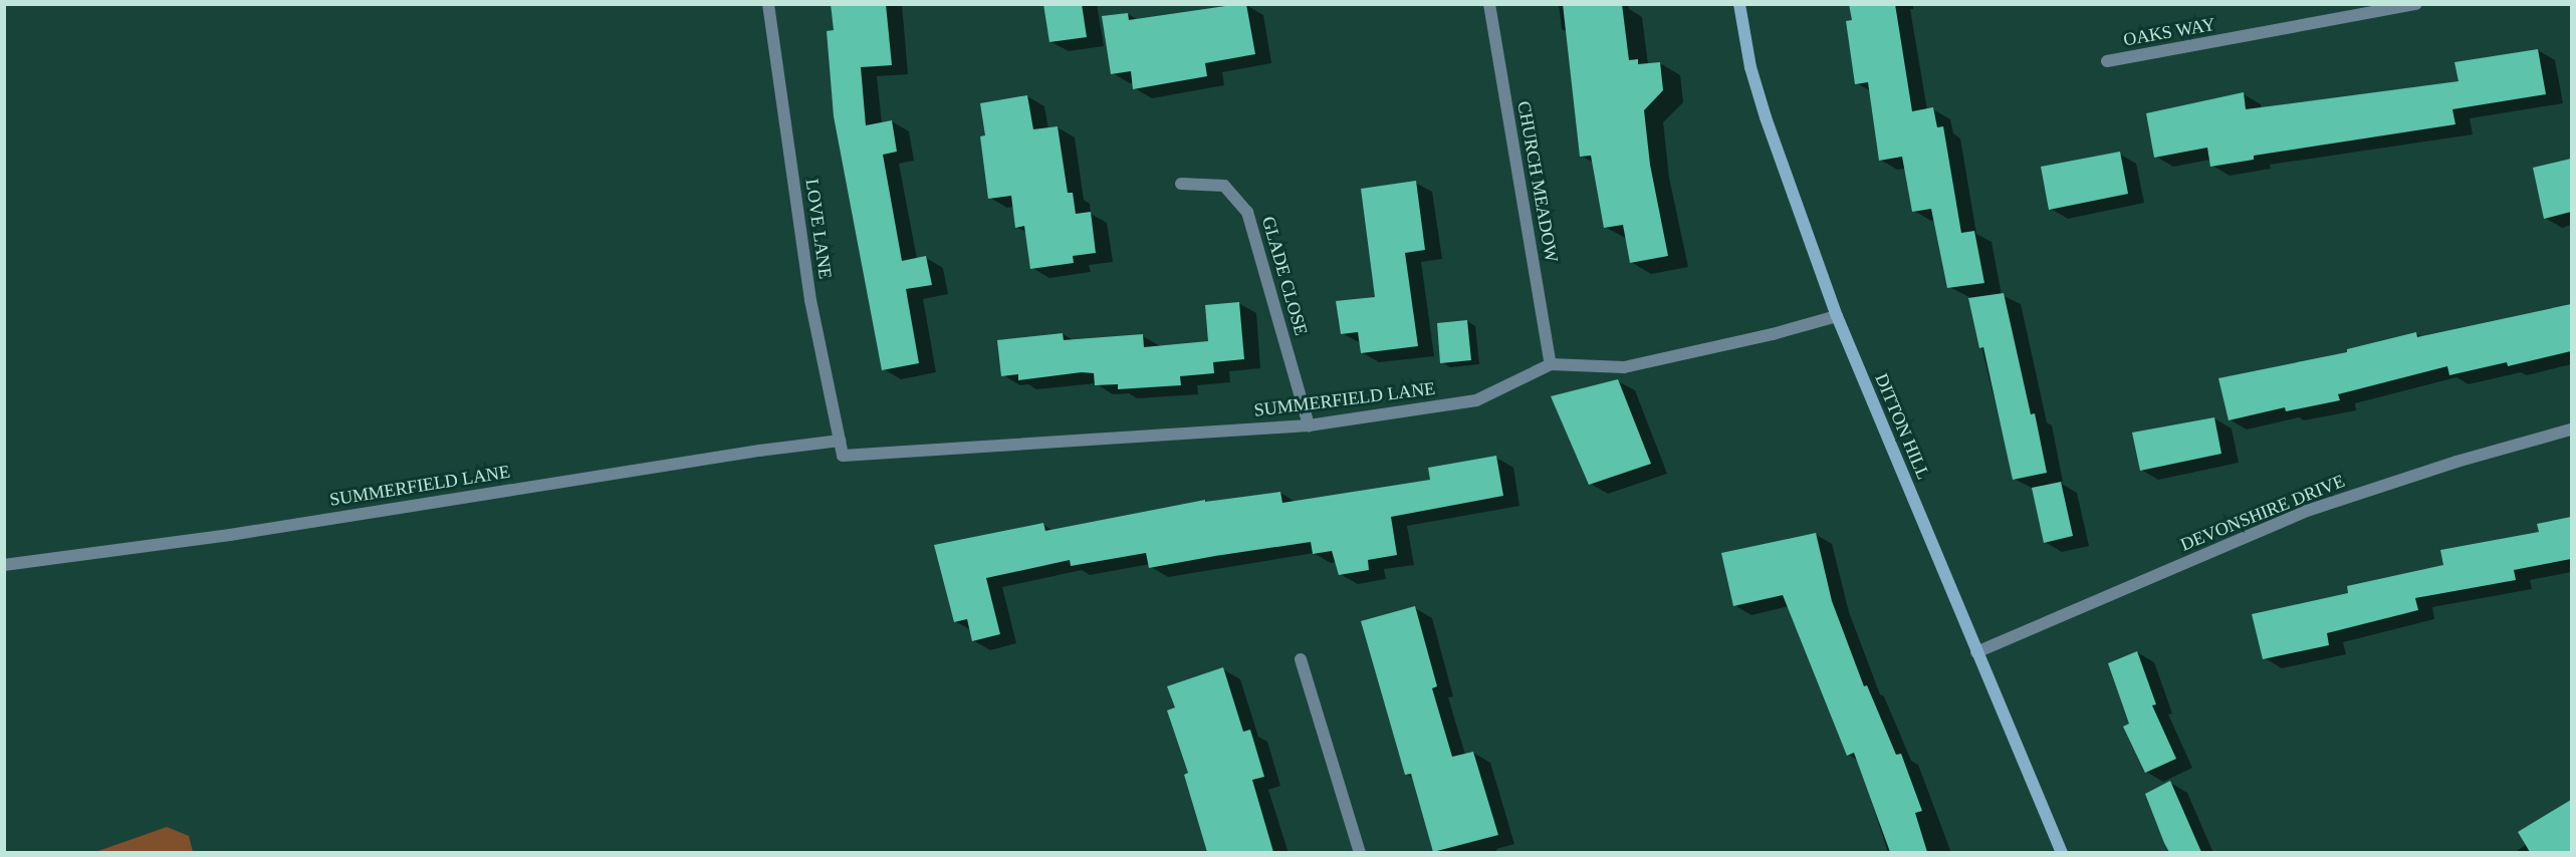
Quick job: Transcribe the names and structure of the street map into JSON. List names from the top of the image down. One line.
{"streets":{"street":["OAKS WAY","CHURCH MEADOW","LOVE LANE","GLADE CLOSE","SUMMERFIELD LANE","DITTON HILL","DEVONSHIRE DRIVE"]},"crossings":[["CHURCH MEADOW","SUMMERFIELD LANE"],["LOVE LANE","SUMMERFIELD LANE"],["GLADE CLOSE","SUMMERFIELD LANE"],["SUMMERFIELD LANE","DITTON HILL"],["DITTON HILL","DEVONSHIRE DRIVE"]]}
